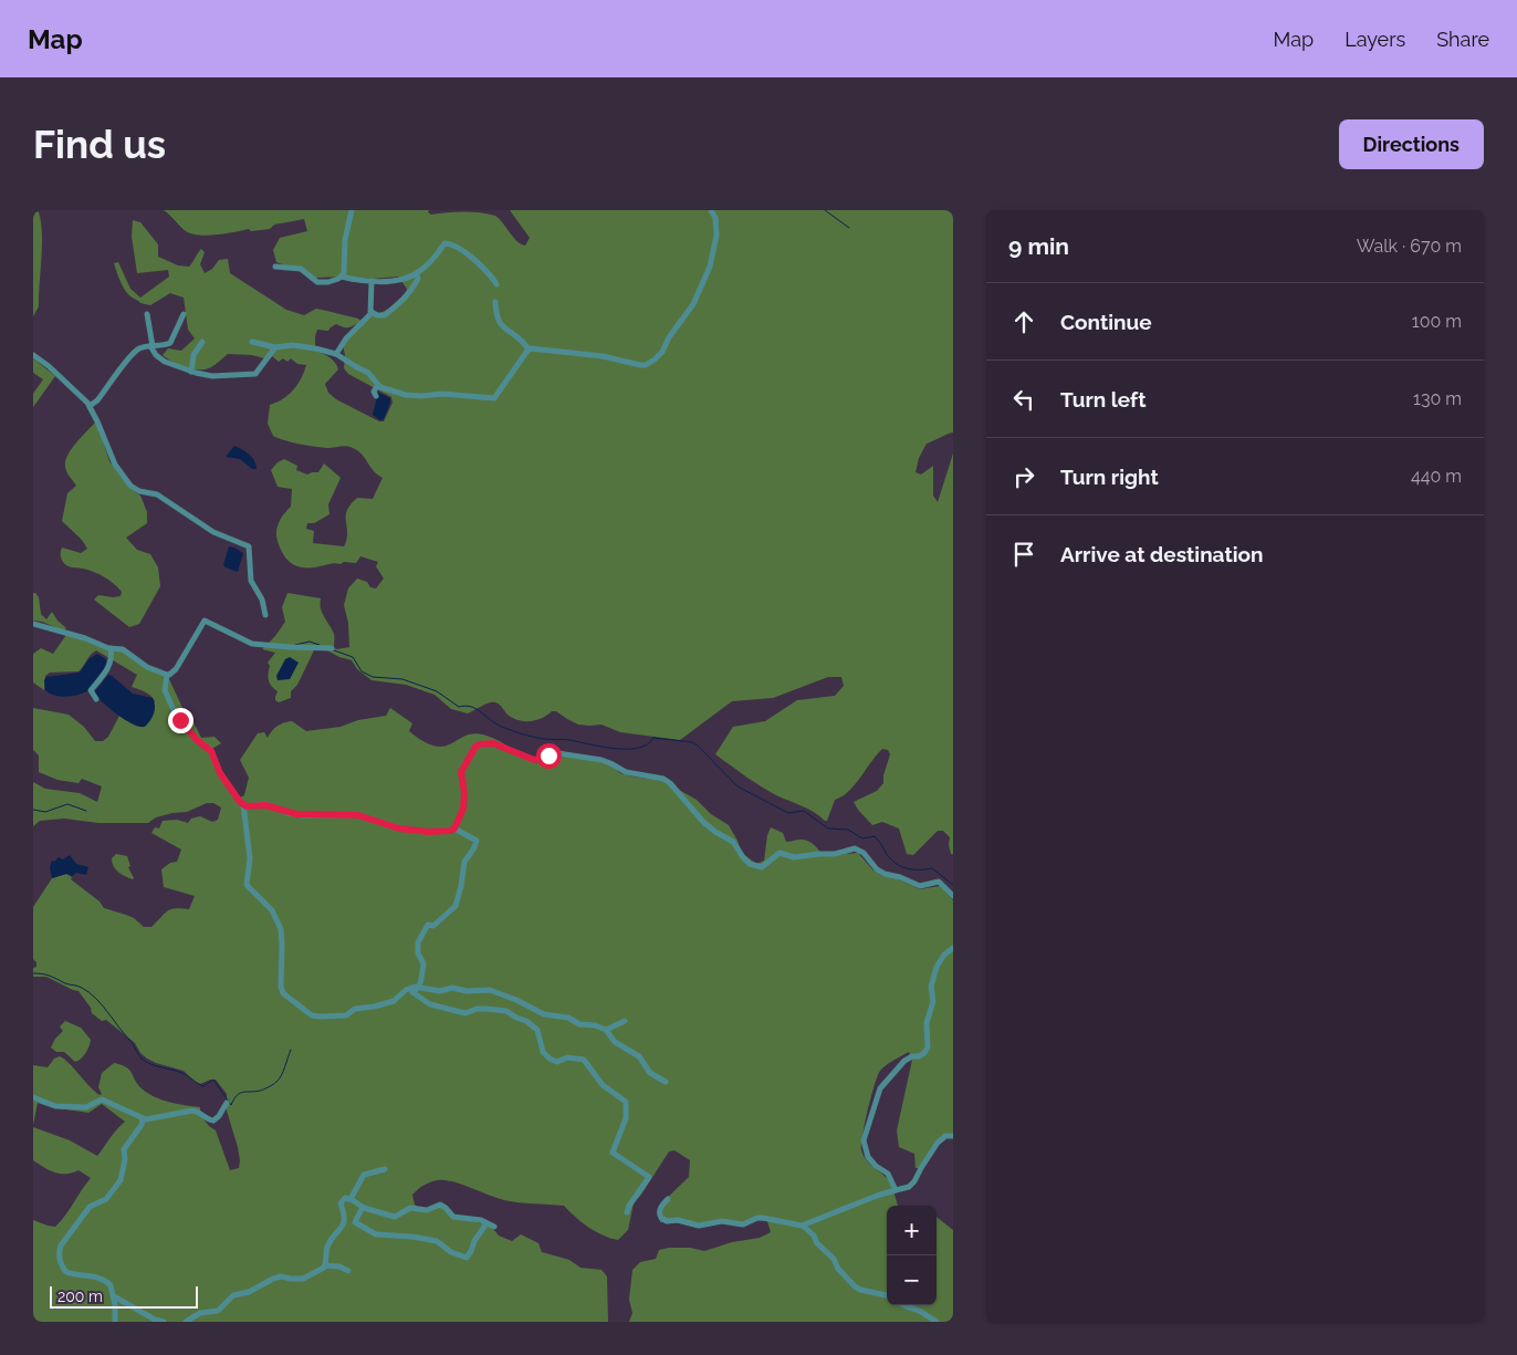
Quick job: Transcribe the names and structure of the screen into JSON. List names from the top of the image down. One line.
{"scale_bar":"200 m","page":{"header":"Map","nav":["Map","Layers","Share"],"buttons":"Directions","title":"Find us","heading":["9 min","Walk · 670 m"],"list":[["Continue","100 m"],["Turn left","130 m"],["Turn right","440 m"],"Arrive at destination"],"map_buttons":["+","−"],"scale":"200 m"}}
